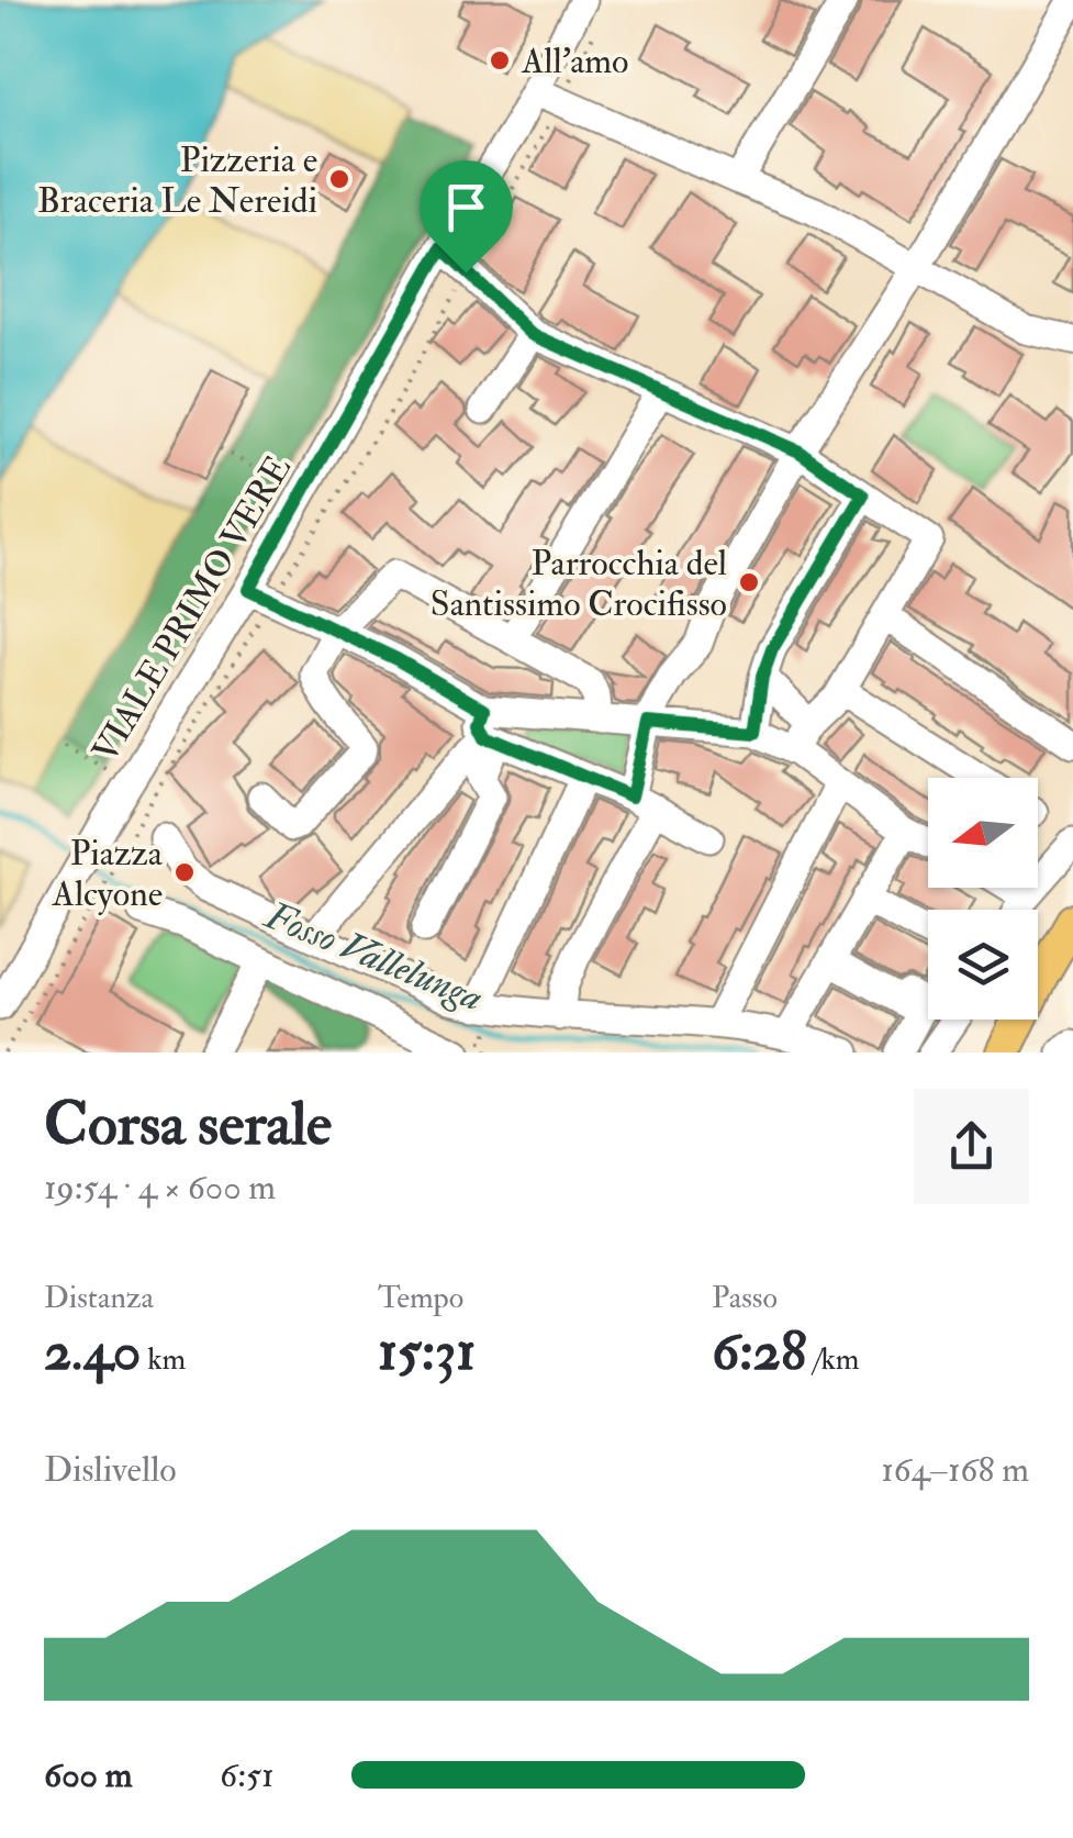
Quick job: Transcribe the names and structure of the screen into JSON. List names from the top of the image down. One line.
{"streets":{"street":["VIALE PRIMO VERE"]},"water":["Fosso Vallelunga"],"places":["All'amo","Pizzeria e Braceria Le Nereidi","Parrocchia del Santissimo Crocifisso","Piazza Alcyone"],"north":"left","page":{"heading":["Corsa serale","19:54 · 4 × 600 m"],"stats":[["Distanza","2.40 km"],["Tempo","15:31"],["Passo","6:28 /km"]],"chart":["Dislivello","164–168 m"],"list":[{"name":"600 m","note":"6:51"}]}}
